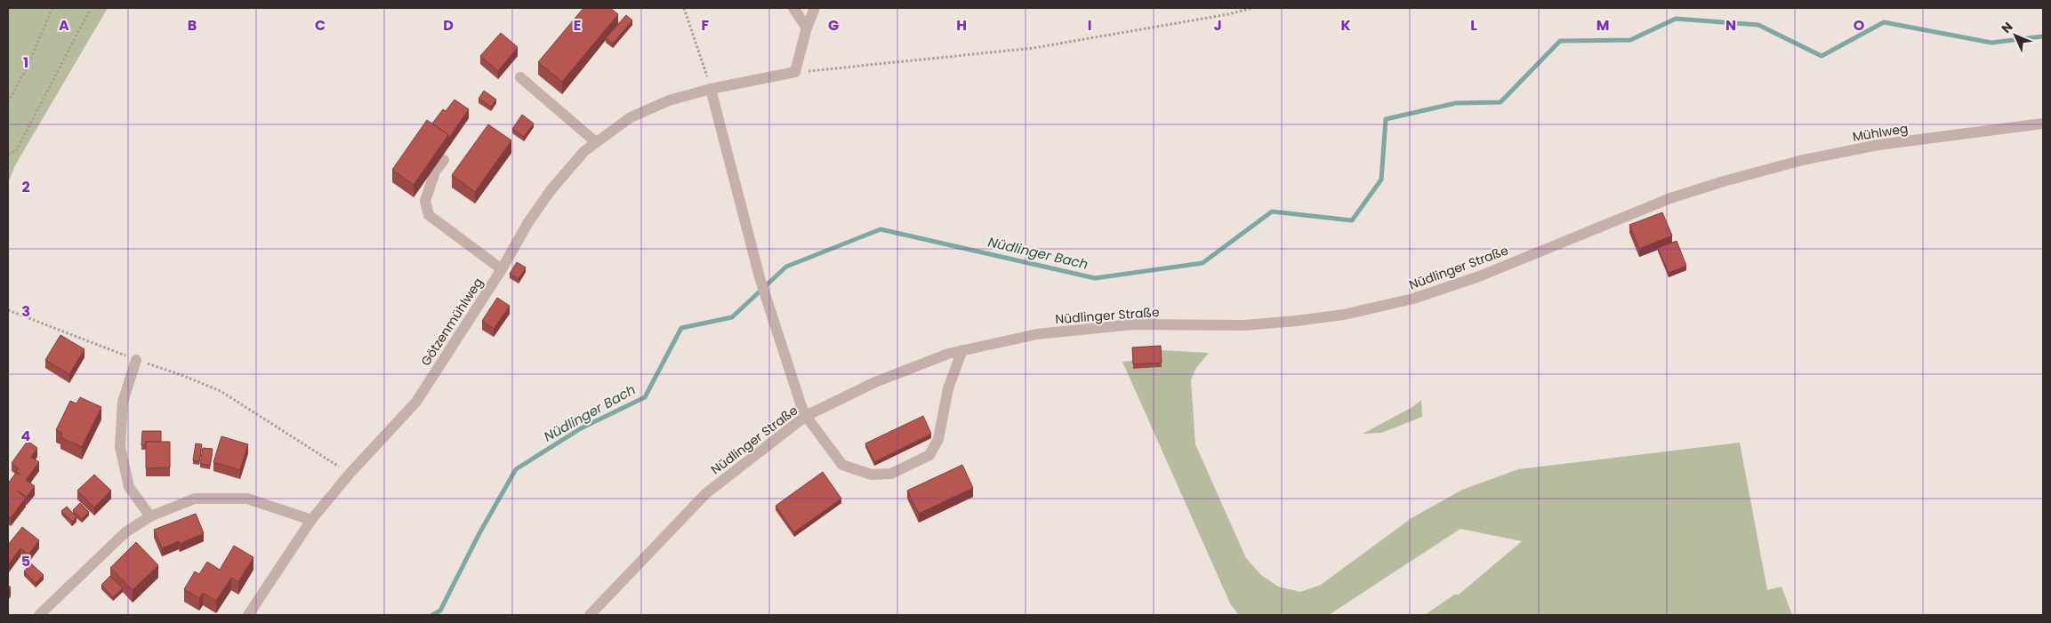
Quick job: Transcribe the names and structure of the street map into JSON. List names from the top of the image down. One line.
{"streets":{"street":["Mühlweg","Nüdlinger Straße","Götzenmühlweg"]},"crossings":[["Mühlweg","Nüdlinger Straße"]],"water":["Nüdlinger Bach"],"north":"top left","grid":{"columns":["A","B","C","D","E","F","G","H","I","J","K","L","M","N","O"],"rows":["1","2","3","4","5"]}}
